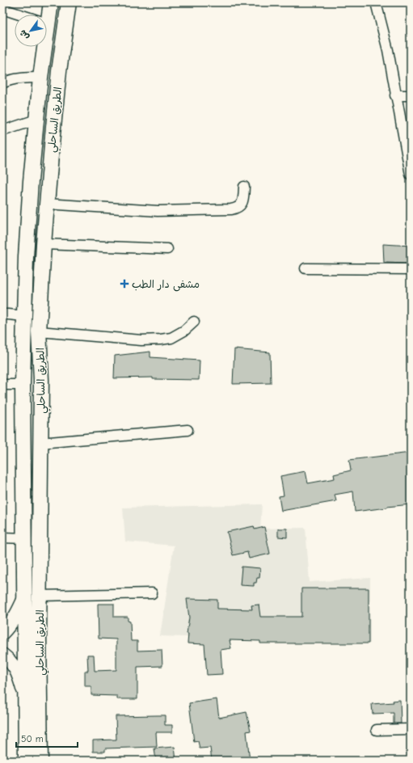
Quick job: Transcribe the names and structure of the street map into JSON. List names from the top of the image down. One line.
{"streets":{"highway":["الطريق الساحلي"]},"places":{"health":["مشفى دار الطب"]},"scale_bar":"50 m","north":"bottom left"}
